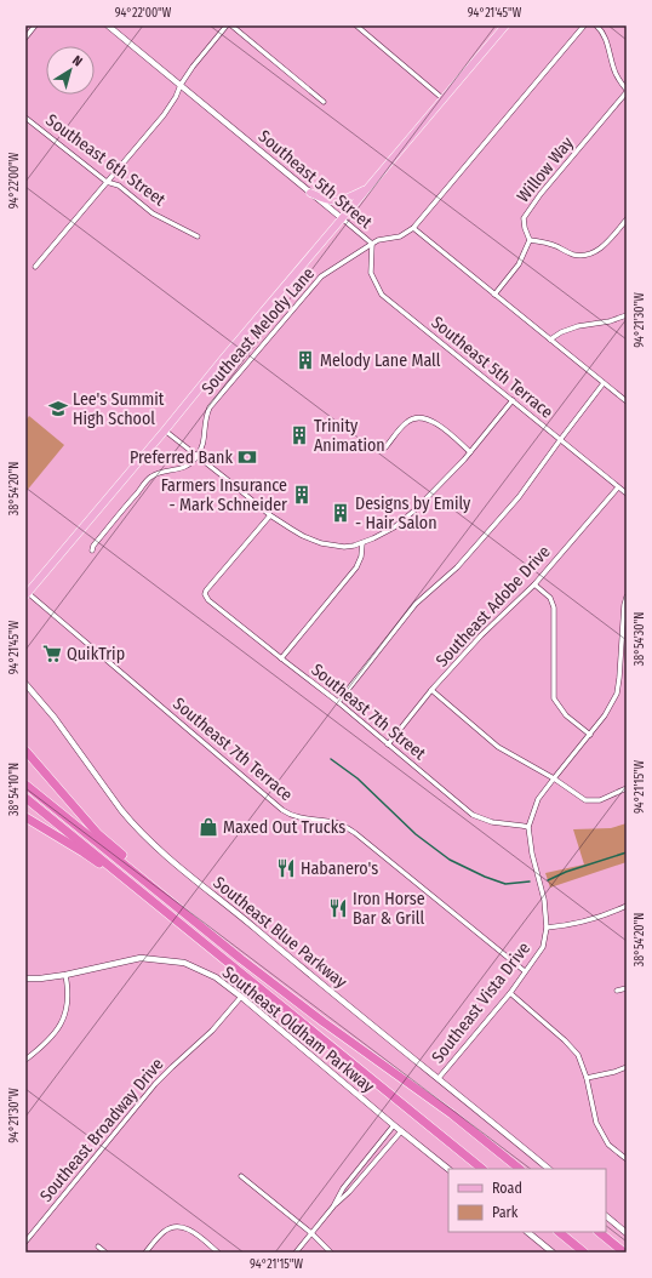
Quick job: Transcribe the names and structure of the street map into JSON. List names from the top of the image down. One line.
{"streets":{"street":["Southeast 6th Street","Willow Way","Southeast 5th Street","Southeast Melody Lane","Southeast 5th Terrace","Southeast Adobe Drive","Southeast 7th Street","Southeast 7th Terrace","Southeast Blue Parkway","Southeast Vista Drive","Southeast Oldham Parkway","Southeast Broadway Drive"]},"crossings":[["Southeast 5th Street","Southeast Melody Lane"],["Southeast 5th Street","Southeast 5th Terrace"],["Southeast Melody Lane","Southeast 5th Terrace"],["Southeast 5th Terrace","Southeast Adobe Drive"],["Southeast Adobe Drive","Southeast 7th Street"],["Southeast 7th Street","Southeast Vista Drive"],["Southeast 7th Terrace","Southeast Vista Drive"],["Southeast Blue Parkway","Southeast Vista Drive"],["Southeast Oldham Parkway","Southeast Broadway Drive"]],"places":{"building":["Melody Lane Mall","Trinity Animation","Farmers Insurance - Mark Schneider","Designs by Emily - Hair Salon"],"school or university":["Lee's Summit High School"],"bank":["Preferred Bank"],"supermarket":["QuikTrip"],"shop":["Maxed Out Trucks"],"restaurant":["Habanero's","Iron Horse Bar & Grill"]},"legend":["Road","Park"],"north":"top right","coordinates":["94°22'00\"W","94°21'45\"W","94°21'30\"W","38°54'20\"N","38°54'30\"N","94°21'15\"W","38°54'10\"N"]}
